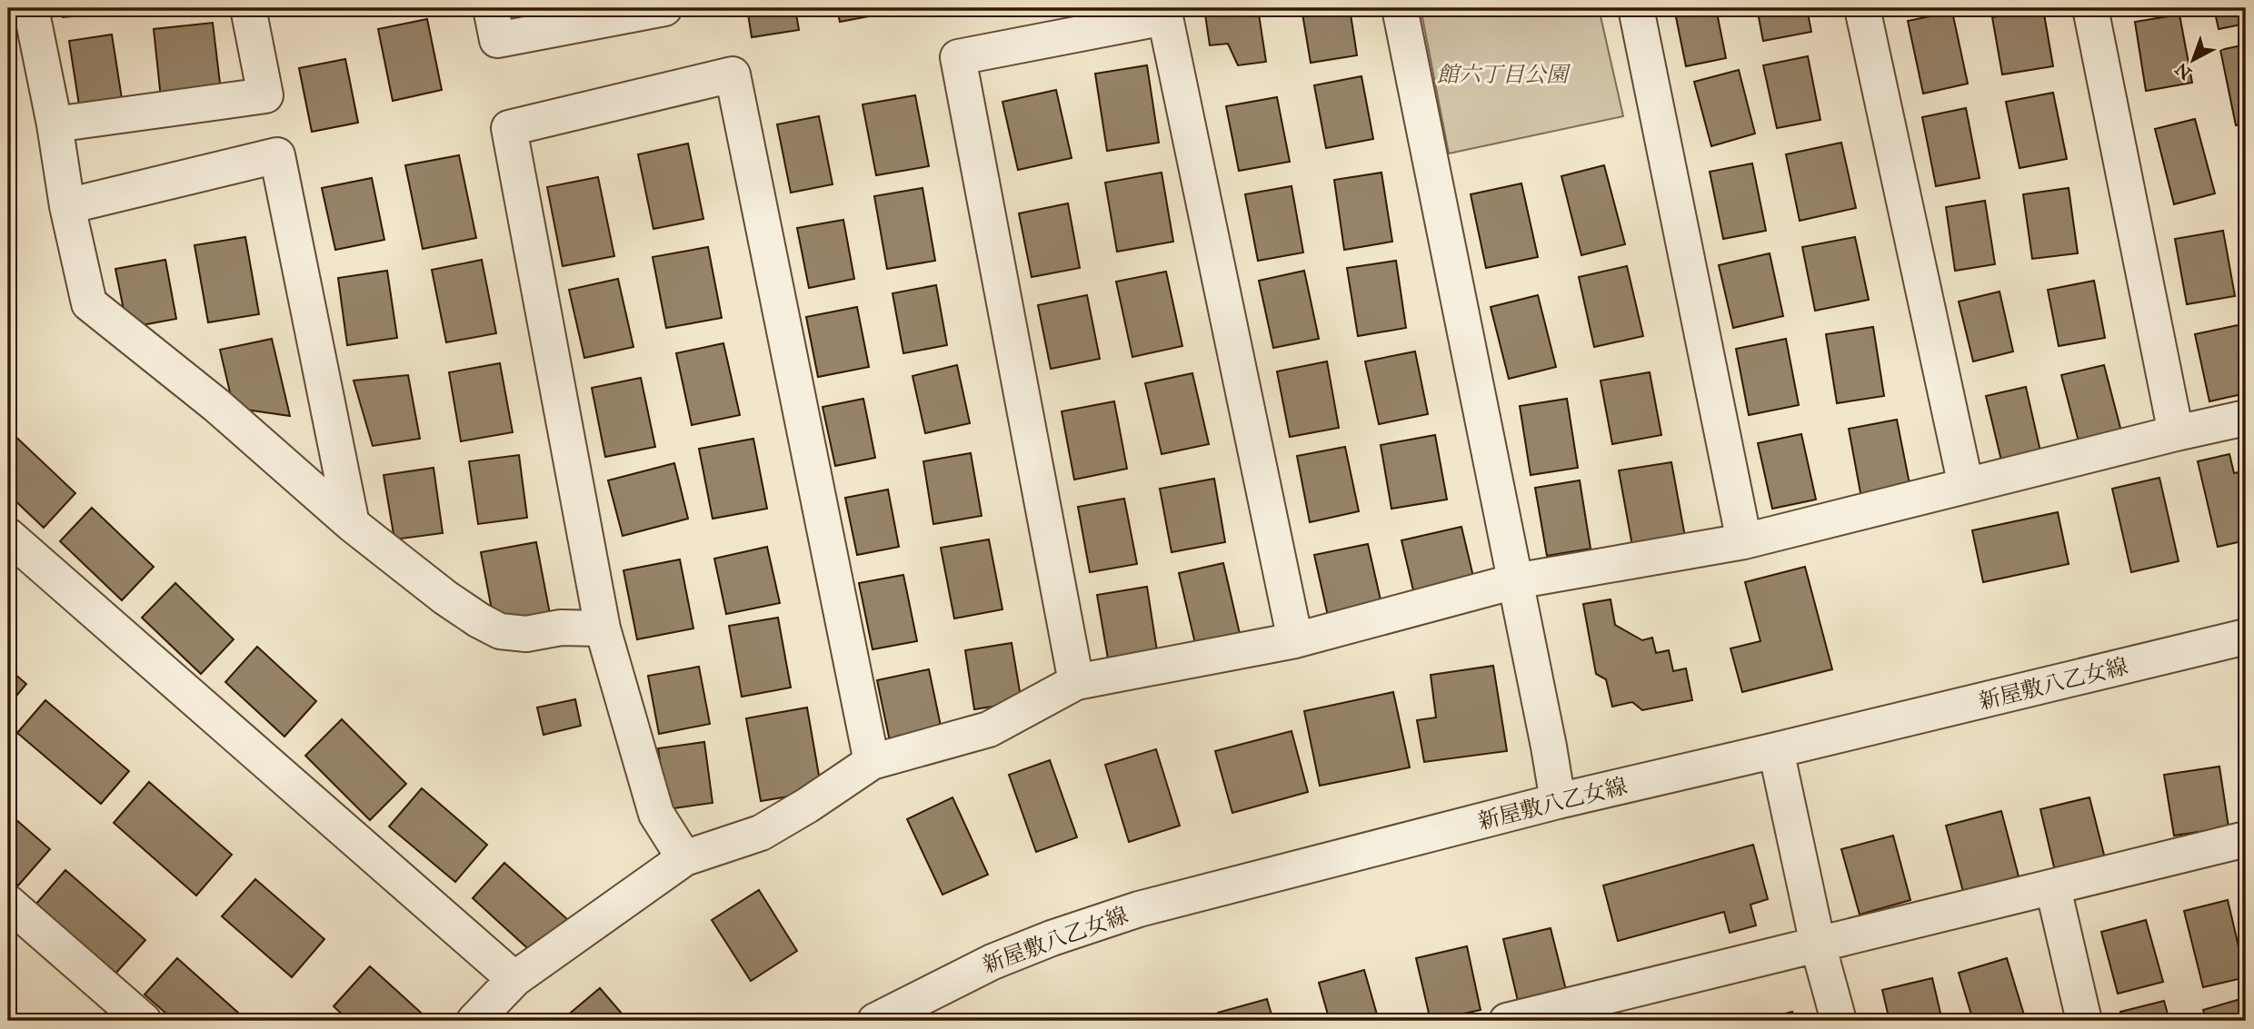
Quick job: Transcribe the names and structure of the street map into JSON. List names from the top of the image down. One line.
{"streets":{"street":["新屋敷八乙女線"]},"parks":["館六丁目公園"],"north":"bottom left"}
